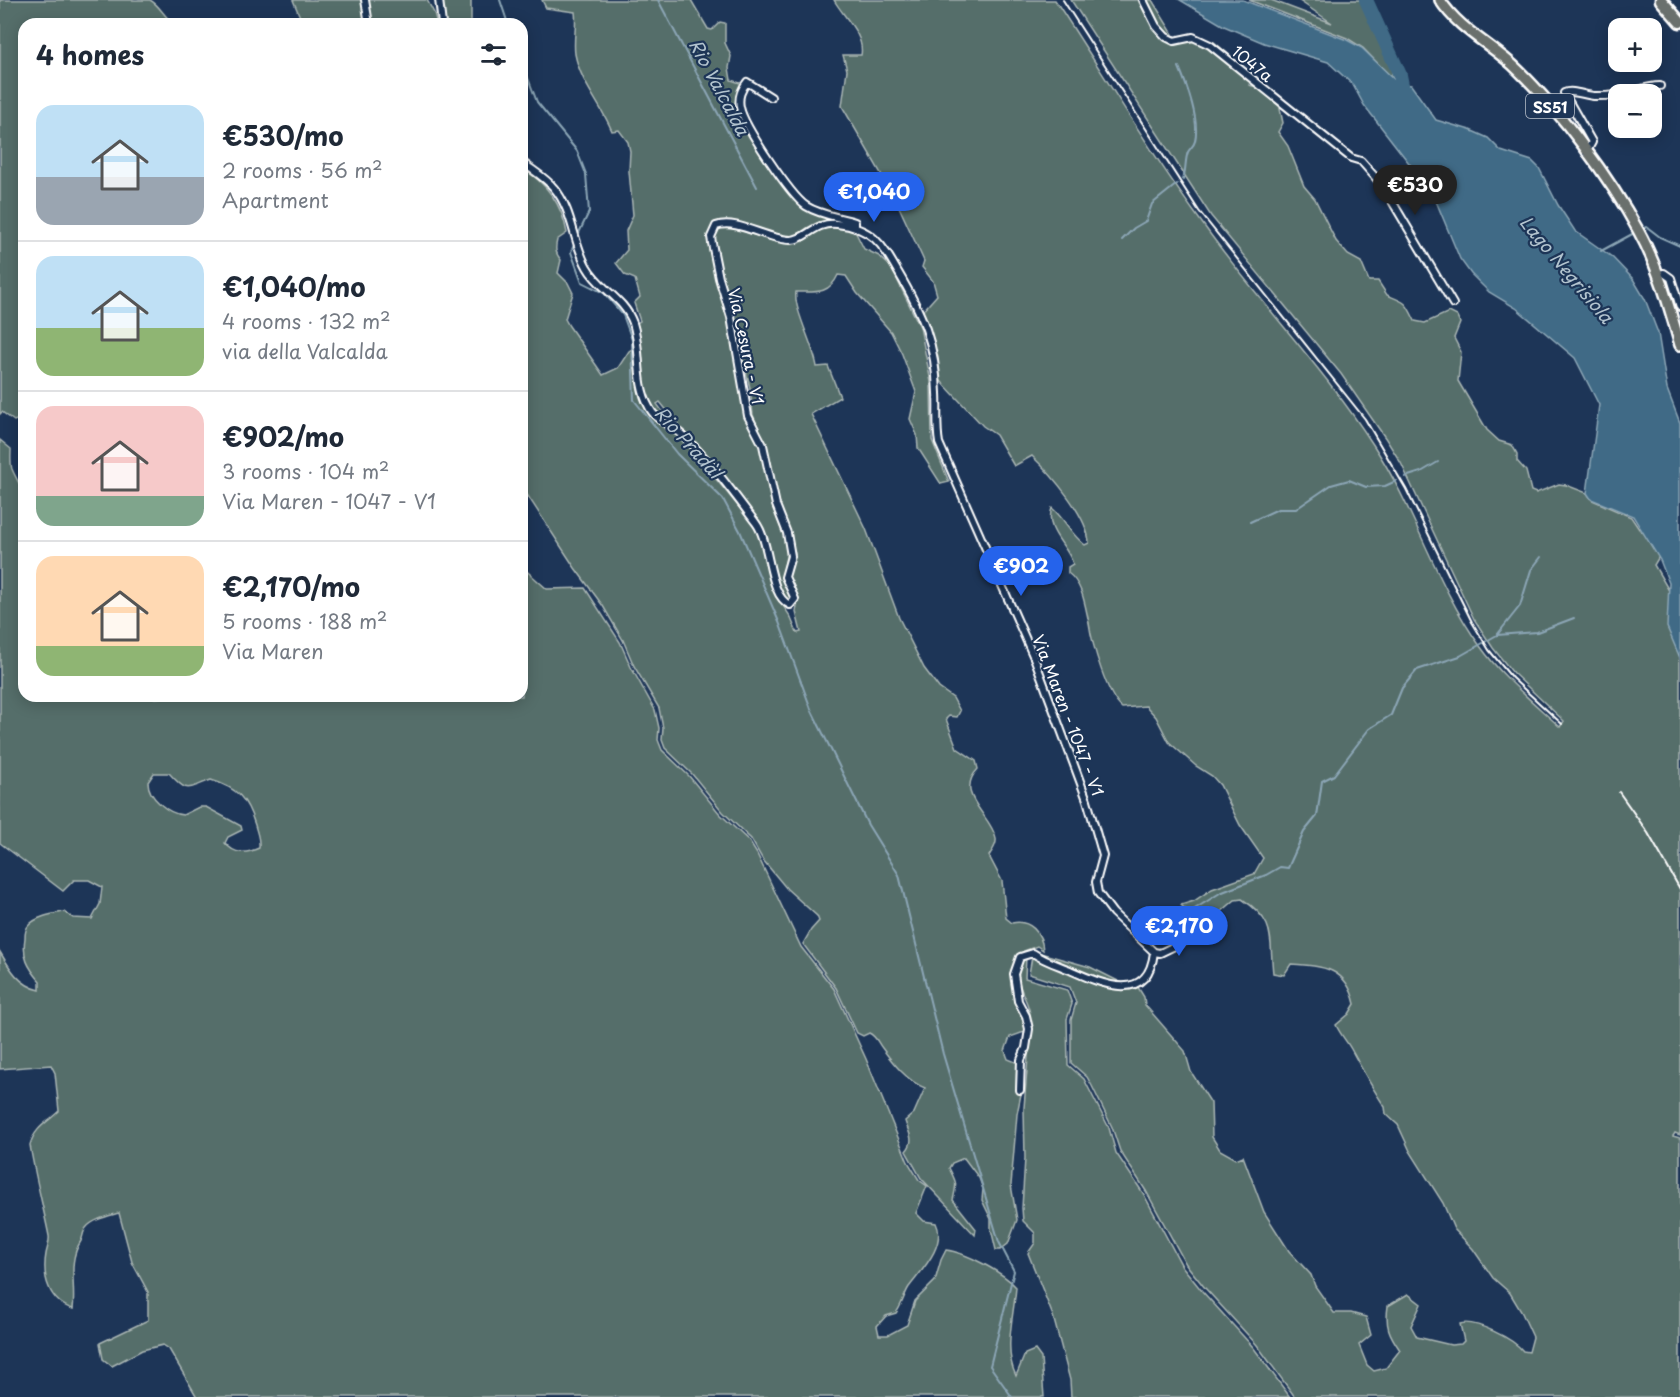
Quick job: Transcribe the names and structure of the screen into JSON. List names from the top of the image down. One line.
{"streets":{"main road":["SS51"],"street":["1047a","Via Cesura - V1","Via Maren - 1047 - V1"]},"crossings":[["Via Cesura - V1","Via Maren - 1047 - V1"]],"water":["Rio Valcalda","Lago Negrisiola","Rio Pradàl"],"page":{"map_buttons":["+","−"],"heading":"4 homes","list":[{"name":"€530/mo","note":"2 rooms · 56 m² · Apartment"},{"name":"€1,040/mo","note":"4 rooms · 132 m² · via della Valcalda"},{"name":"€902/mo","note":"3 rooms · 104 m² · Via Maren - 1047 - V1"},{"name":"€2,170/mo","note":"5 rooms · 188 m² · Via Maren"}],"price":["€530","€1,040","€902","€2,170"]}}
